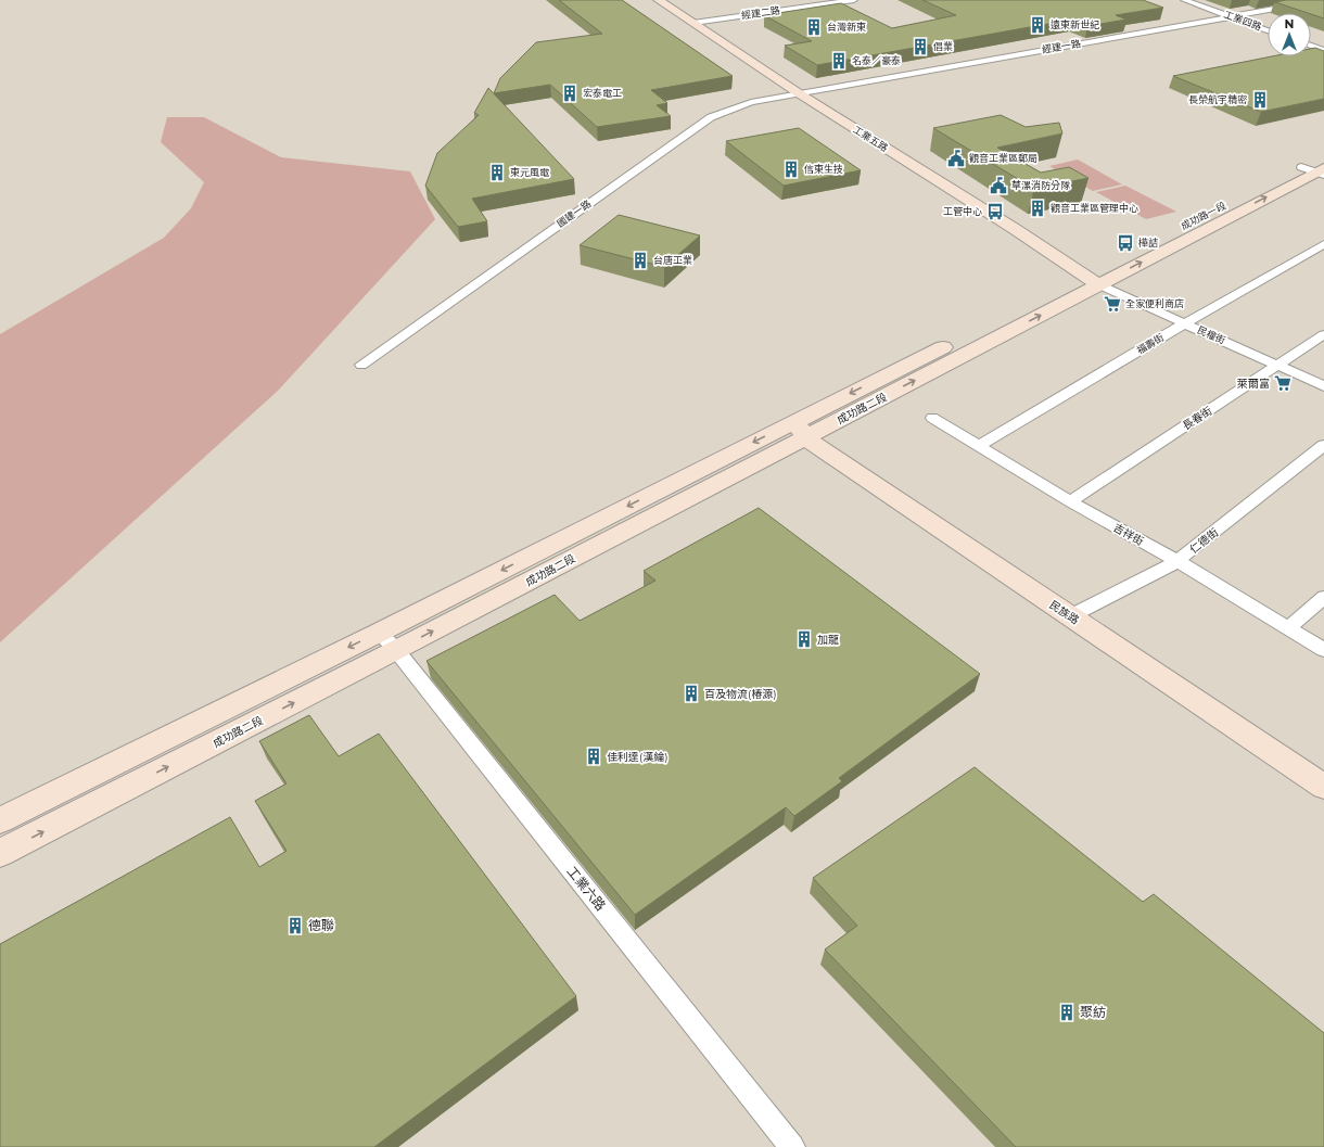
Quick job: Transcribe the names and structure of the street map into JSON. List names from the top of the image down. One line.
{"streets":{"street":["經建二路","工業四路","經建一路","工業五路","國建一路","成功路一段","民權街","福壽街","成功路二段","長春街","吉祥街","仁德街","民族路","工業六路"]},"crossings":[["經建二路","工業五路"],["工業四路","經建一路"],["經建一路","工業五路"],["經建一路","國建一路"],["工業五路","國建一路"],["工業五路","成功路一段"],["工業五路","民權街"],["工業五路","成功路二段"],["成功路一段","民權街"],["成功路一段","成功路二段"],["民權街","福壽街"],["民權街","成功路二段"],["民權街","長春街"],["福壽街","吉祥街"],["成功路二段","民族路"],["成功路二段","工業六路"],["長春街","吉祥街"],["吉祥街","仁德街"],["仁德街","民族路"]],"places":{"building":["遠東新世紀","台灣新東","倡業","名泰／豪泰","宏泰電工","長榮航宇精密","信東生技","東元風電","觀音工業區管理中心","台唐工業","加龍","百及物流(椿源)","佳利達(漢綸)","德聯","聚紡"],"public building":["觀音工業區郵局","草漯消防分隊"],"bus stop":["工管中心","樺詰"],"supermarket":["全家便利商店","萊爾富"]},"north":"top"}
